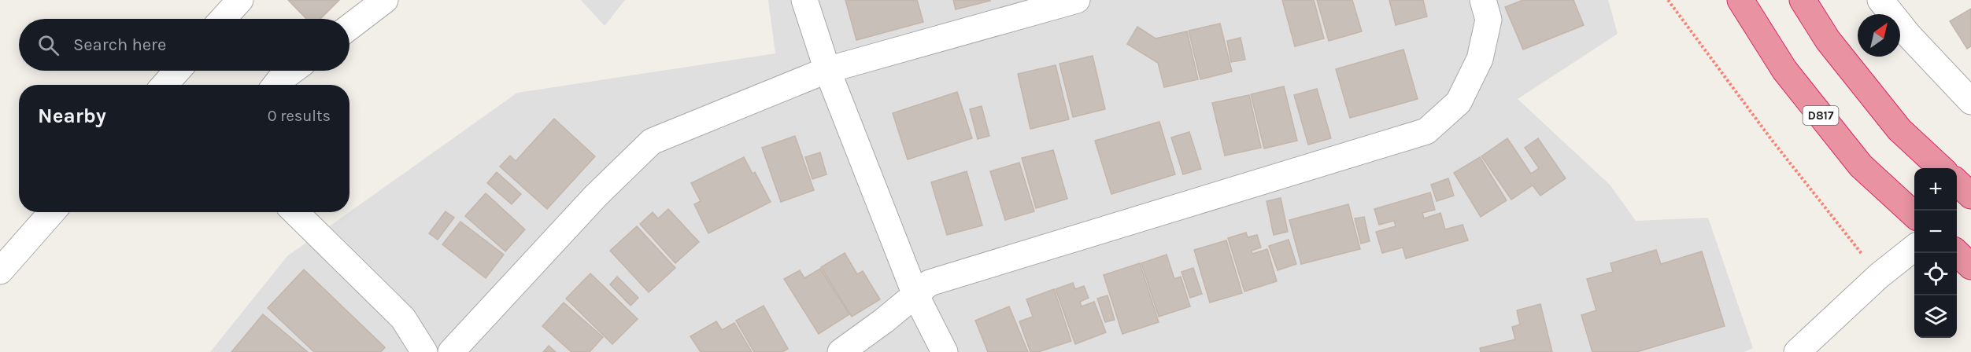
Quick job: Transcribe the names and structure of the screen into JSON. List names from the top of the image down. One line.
{"streets":{"highway":["D817"]},"north":"top right","page":{"search":"Search here","heading":["Nearby","0 results"],"map_buttons":["+","−"]}}
